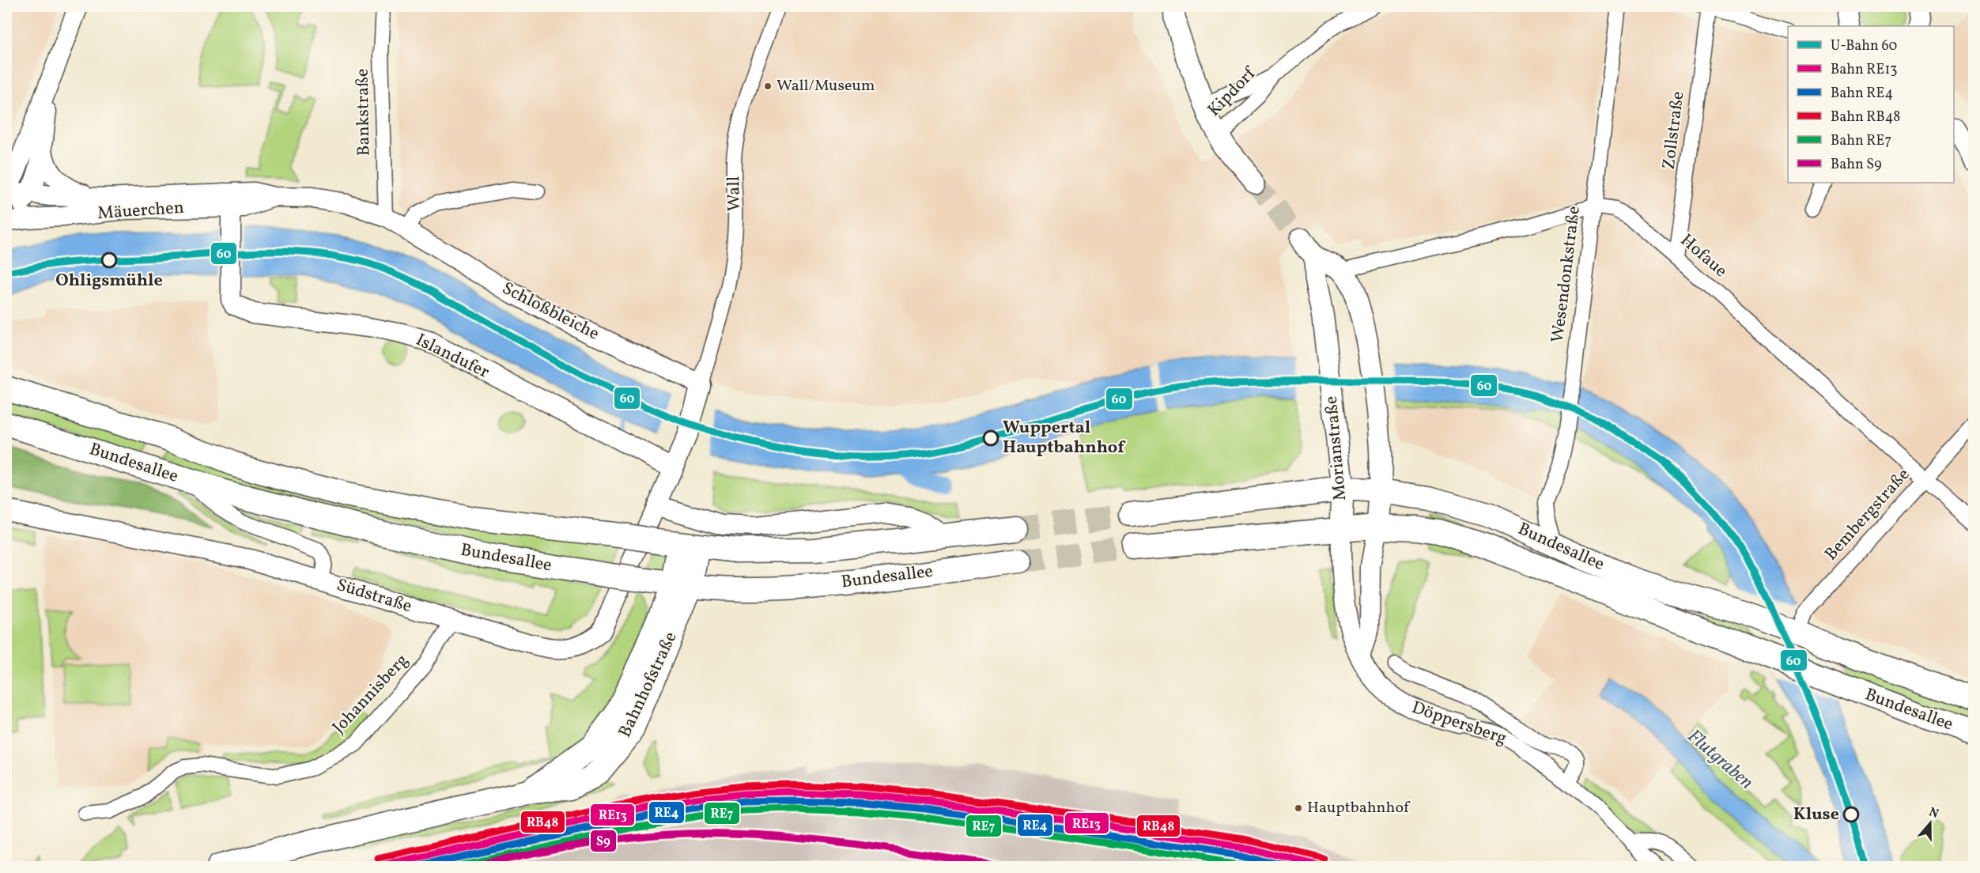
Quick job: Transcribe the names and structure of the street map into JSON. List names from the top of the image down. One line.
{"streets":{"main road":["Morianstraße","Bundesallee","Bahnhofstraße"],"street":["Kipdorf","Bankstraße","Zollstraße","Wall","Mäuerchen","Hofaue","Wesendonkstraße","Schloßbleiche","Islandufer","Bembergstraße","Südstraße","Johannisberg","Döppersberg"]},"crossings":[["Bankstraße","Mäuerchen"],["Zollstraße","Hofaue"],["Wall","Schloßbleiche"],["Wall","Islandufer"],["Mäuerchen","Schloßbleiche"],["Mäuerchen","Islandufer"],["Hofaue","Wesendonkstraße"],["Hofaue","Bembergstraße"],["Wesendonkstraße","Bundesallee"],["Morianstraße","Bundesallee"],["Morianstraße","Döppersberg"],["Bundesallee","Bembergstraße"],["Bundesallee","Bahnhofstraße"],["Bundesallee","Döppersberg"],["Südstraße","Johannisberg"]],"water":["Flutgraben"],"places":["Wall/Museum","Ohligsmühle","Wuppertal Hauptbahnhof","Hauptbahnhof","Kluse"],"lines":["metro line 60","rail line RB48","rail line RE13","rail line RE4","rail line RE7","rail line S9"],"legend":["U-Bahn 60","Bahn RE13","Bahn RE4","Bahn RB48","Bahn RE7","Bahn S9"],"north":"top"}
